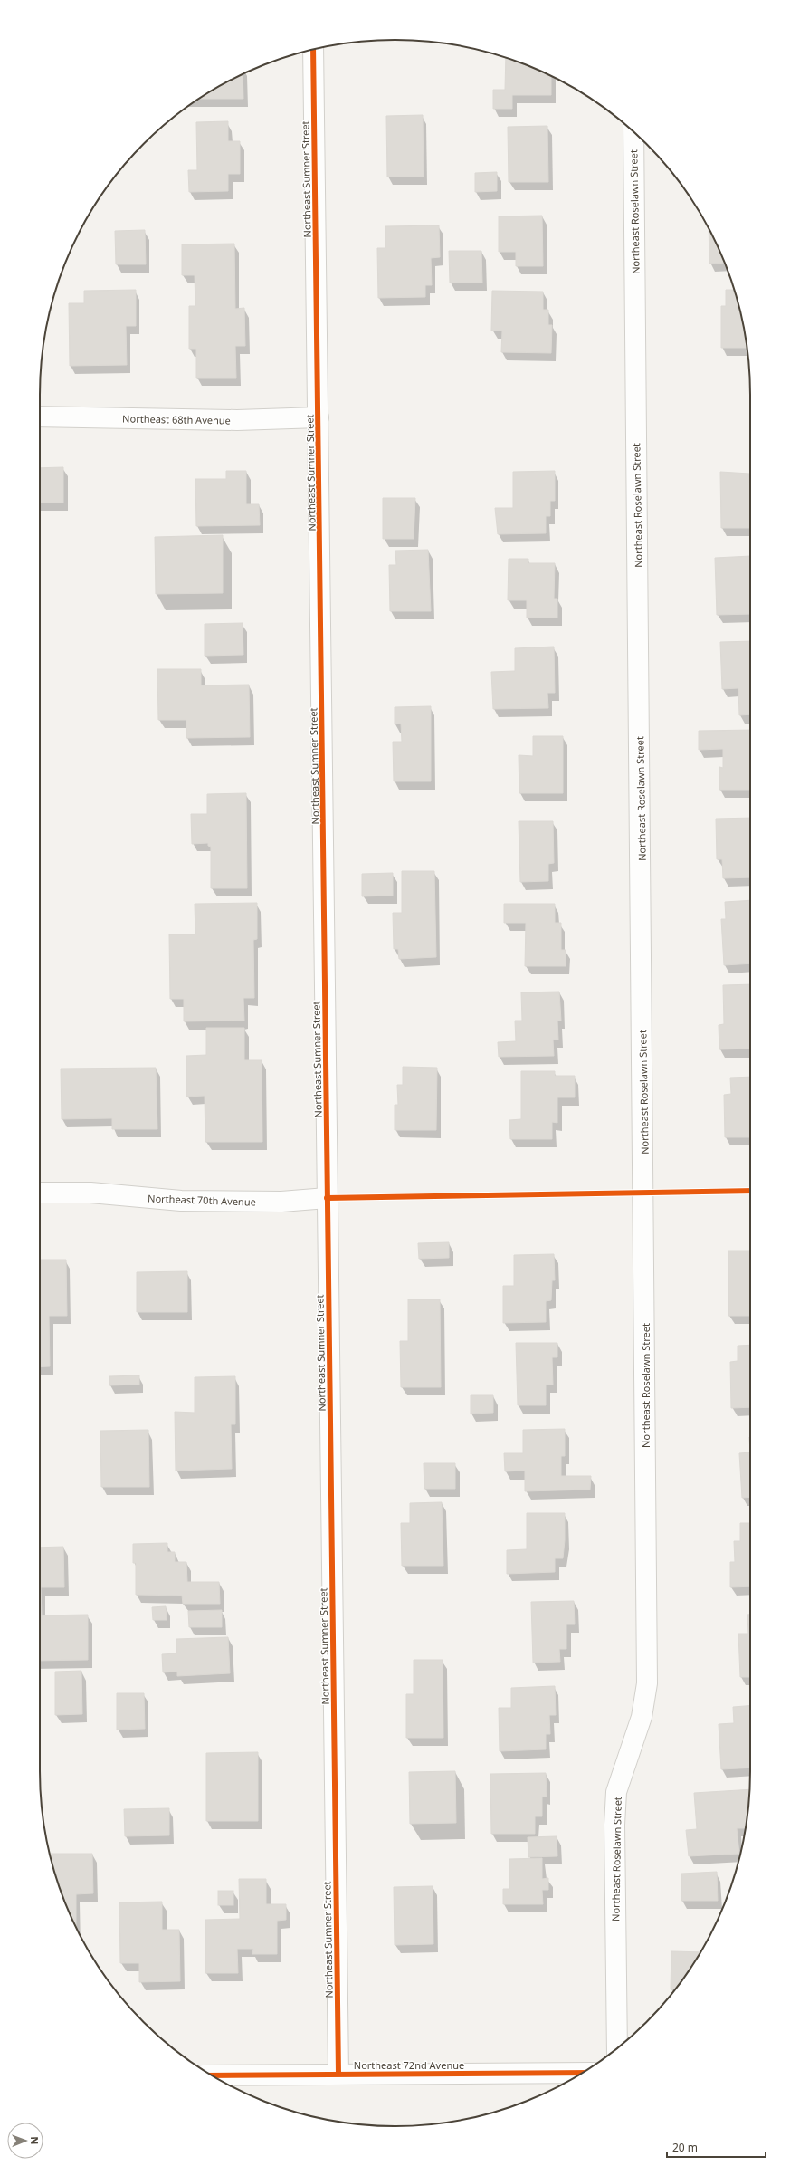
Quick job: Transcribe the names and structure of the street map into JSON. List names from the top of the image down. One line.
{"streets":{"street":["Northeast Sumner Street","Northeast Roselawn Street","Northeast 68th Avenue","Northeast 70th Avenue","Northeast 72nd Avenue"]},"crossings":[["Northeast Sumner Street","Northeast 68th Avenue"],["Northeast Sumner Street","Northeast 70th Avenue"],["Northeast Sumner Street","Northeast 72nd Avenue"]],"scale_bar":"20 m","north":"right"}
